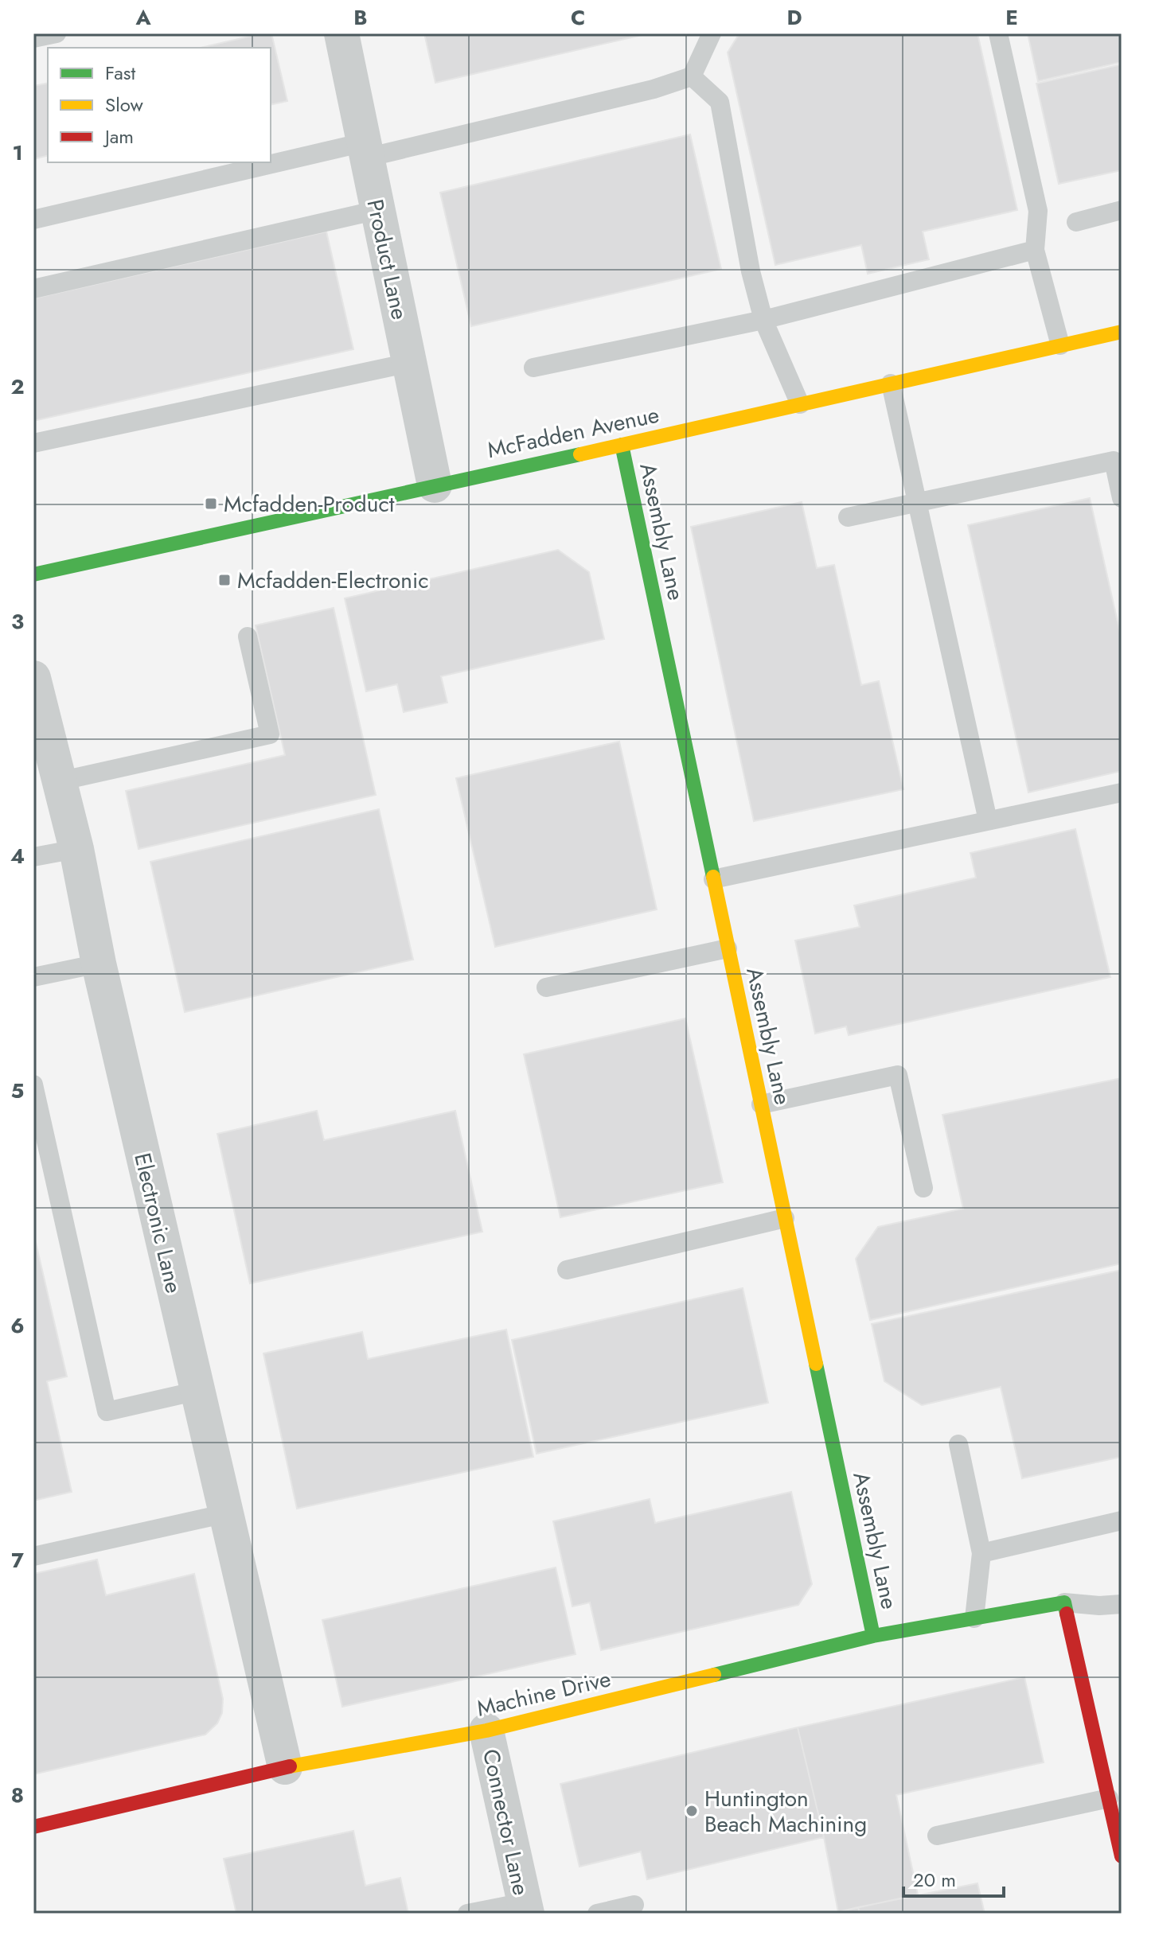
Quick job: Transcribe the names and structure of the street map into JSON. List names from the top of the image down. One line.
{"streets":{"street":["Product Lane","McFadden Avenue","Assembly Lane","Electronic Lane","Machine Drive","Connector Lane"]},"crossings":[["Product Lane","McFadden Avenue"],["McFadden Avenue","Assembly Lane"],["Assembly Lane","Machine Drive"],["Electronic Lane","Machine Drive"],["Machine Drive","Connector Lane"]],"places":{"transit":["Mcfadden-Product","Mcfadden-Electronic"],"other":["Huntington Beach Machining"]},"legend":["Fast","Slow","Jam"],"scale_bar":"20 m","grid":{"columns":["A","B","C","D","E"],"rows":["1","2","3","4","5","6","7","8"]}}
